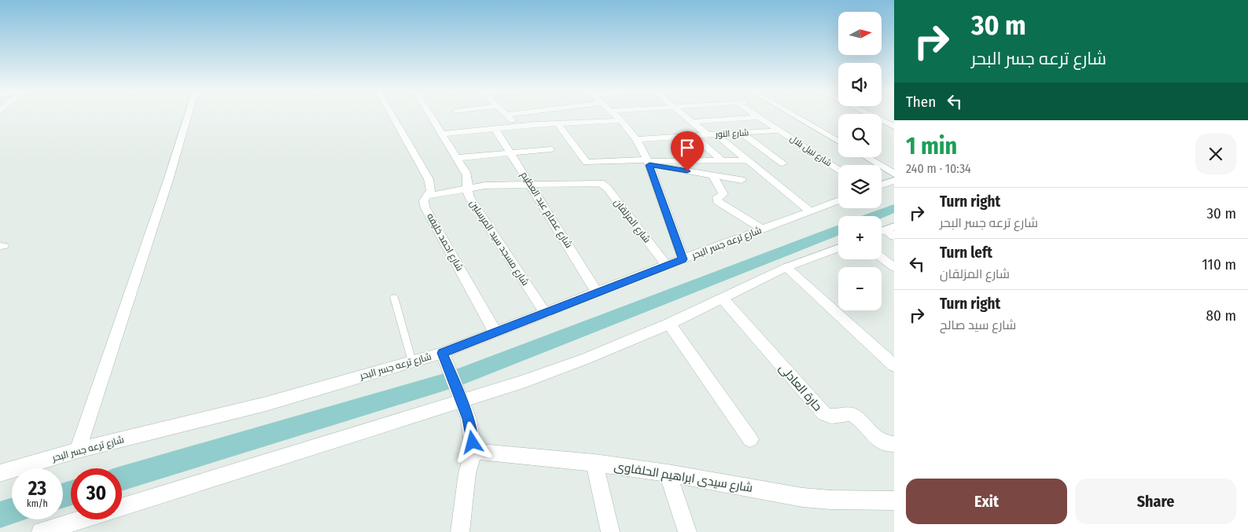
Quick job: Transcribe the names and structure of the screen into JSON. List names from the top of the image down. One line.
{"streets":{"street":["شارع النور","شارع نبيل بلال","شارع عصام عبد العظيم","شارع المزلقان","شارع احمد خليفه","شارع مسجد سيد المرسلين","شارع ترعه جسر البحر","حارة العادلى","شارع سيدى ابراهيم الحلفاوى"]},"crossings":[["شارع النور","شارع نبيل بلال"],["شارع عصام عبد العظيم","شارع المزلقان"],["شارع عصام عبد العظيم","شارع ترعه جسر البحر"],["شارع المزلقان","شارع ترعه جسر البحر"],["شارع احمد خليفه","شارع ترعه جسر البحر"],["شارع مسجد سيد المرسلين","شارع ترعه جسر البحر"]],"north":"right","page":{"turn":["30 m","شارع ترعه جسر البحر"],"map_buttons":["+","−"],"then":"Then","heading":["1 min","240 m · 10:34"],"list":[{"name":"Turn right","note":"شارع ترعه جسر البحر","value":"30 m"},{"name":"Turn left","note":"شارع المزلقان","value":"110 m"},{"name":"Turn right","note":"شارع سيد صالح","value":"80 m"}],"speed":"23 km/h","limit":"30","buttons":["Exit","Share"]}}
